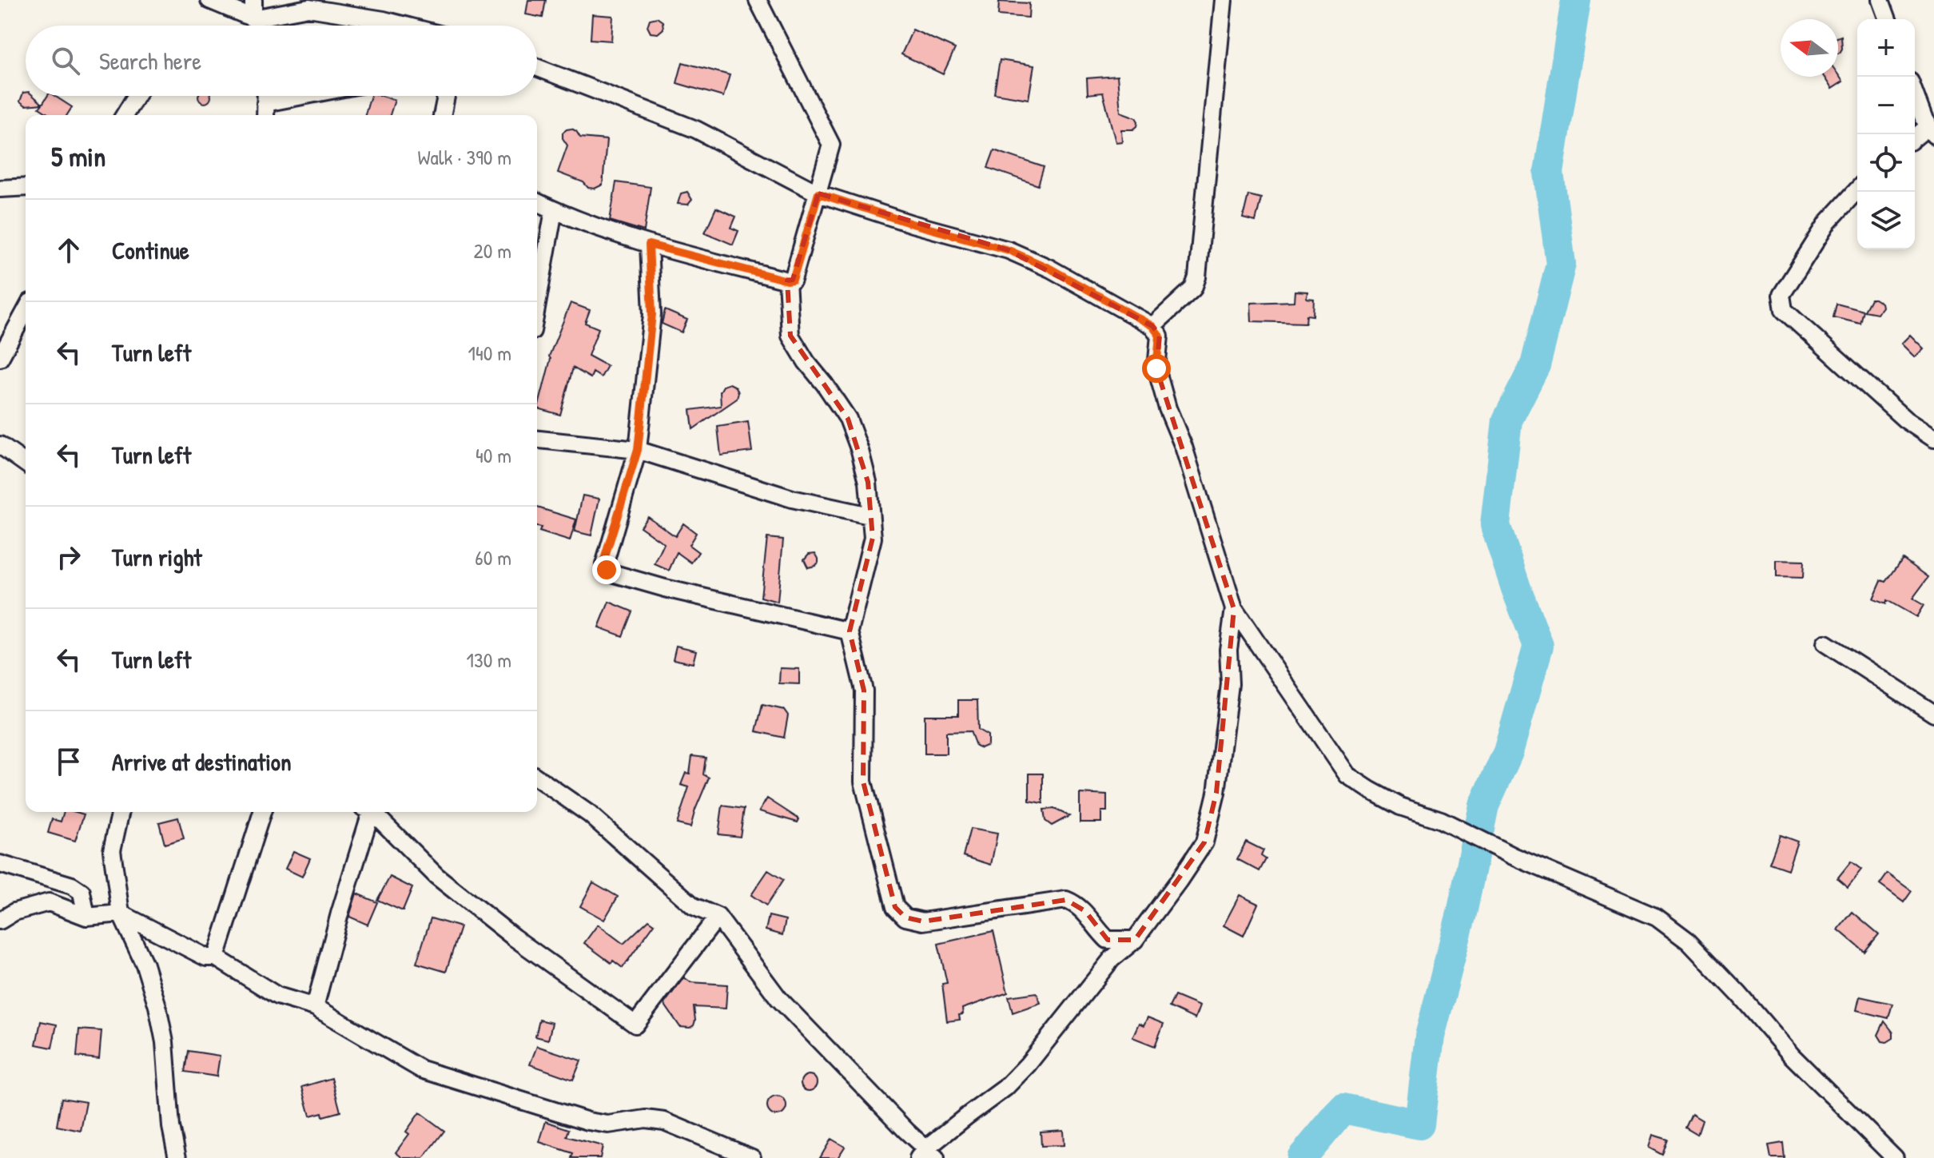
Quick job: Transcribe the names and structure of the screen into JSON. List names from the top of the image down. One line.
{"north":"left","page":{"map_buttons":["+","−"],"search":"Search here","heading":["5 min","Walk · 390 m"],"list":[["Continue","20 m"],["Turn left","140 m"],["Turn left","40 m"],["Turn right","60 m"],["Turn left","130 m"],"Arrive at destination"]}}
